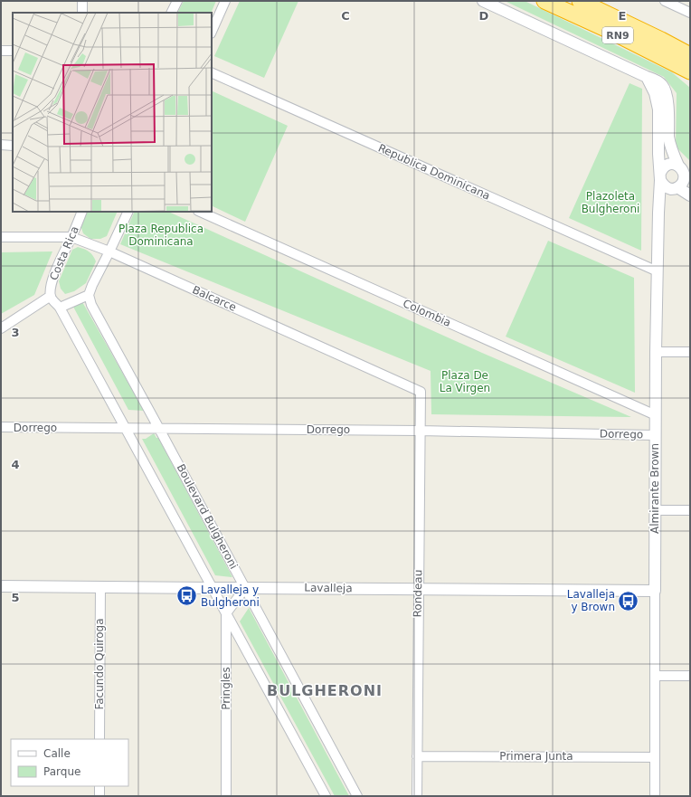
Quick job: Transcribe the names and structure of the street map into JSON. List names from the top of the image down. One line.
{"streets":{"highway":["RN9"],"street":["Republica Dominicana","Costa Rica","Balcarce","Colombia","Dorrego","Almirante Brown","Boulevard Bulgheroni","Lavalleja","Rondeau","Facundo Quiroga","Pringles","Primera Junta"]},"crossings":[["Republica Dominicana","Almirante Brown"],["Costa Rica","Balcarce"],["Balcarce","Rondeau"],["Colombia","Almirante Brown"],["Dorrego","Almirante Brown"],["Dorrego","Boulevard Bulgheroni"],["Dorrego","Rondeau"],["Almirante Brown","Lavalleja"],["Almirante Brown","Primera Junta"],["Boulevard Bulgheroni","Lavalleja"],["Lavalleja","Rondeau"],["Lavalleja","Facundo Quiroga"],["Rondeau","Primera Junta"]],"districts":["BULGHERONI"],"parks":["Plazoleta Bulgheroni","Plaza Republica Dominicana","Plaza De La Virgen"],"places":{"bus stop":["Lavalleja y Bulgheroni","Lavalleja y Brown"]},"legend":["Calle","Parque"],"grid":{"columns":["C","D","E"],"rows":["3","4","5"]}}
